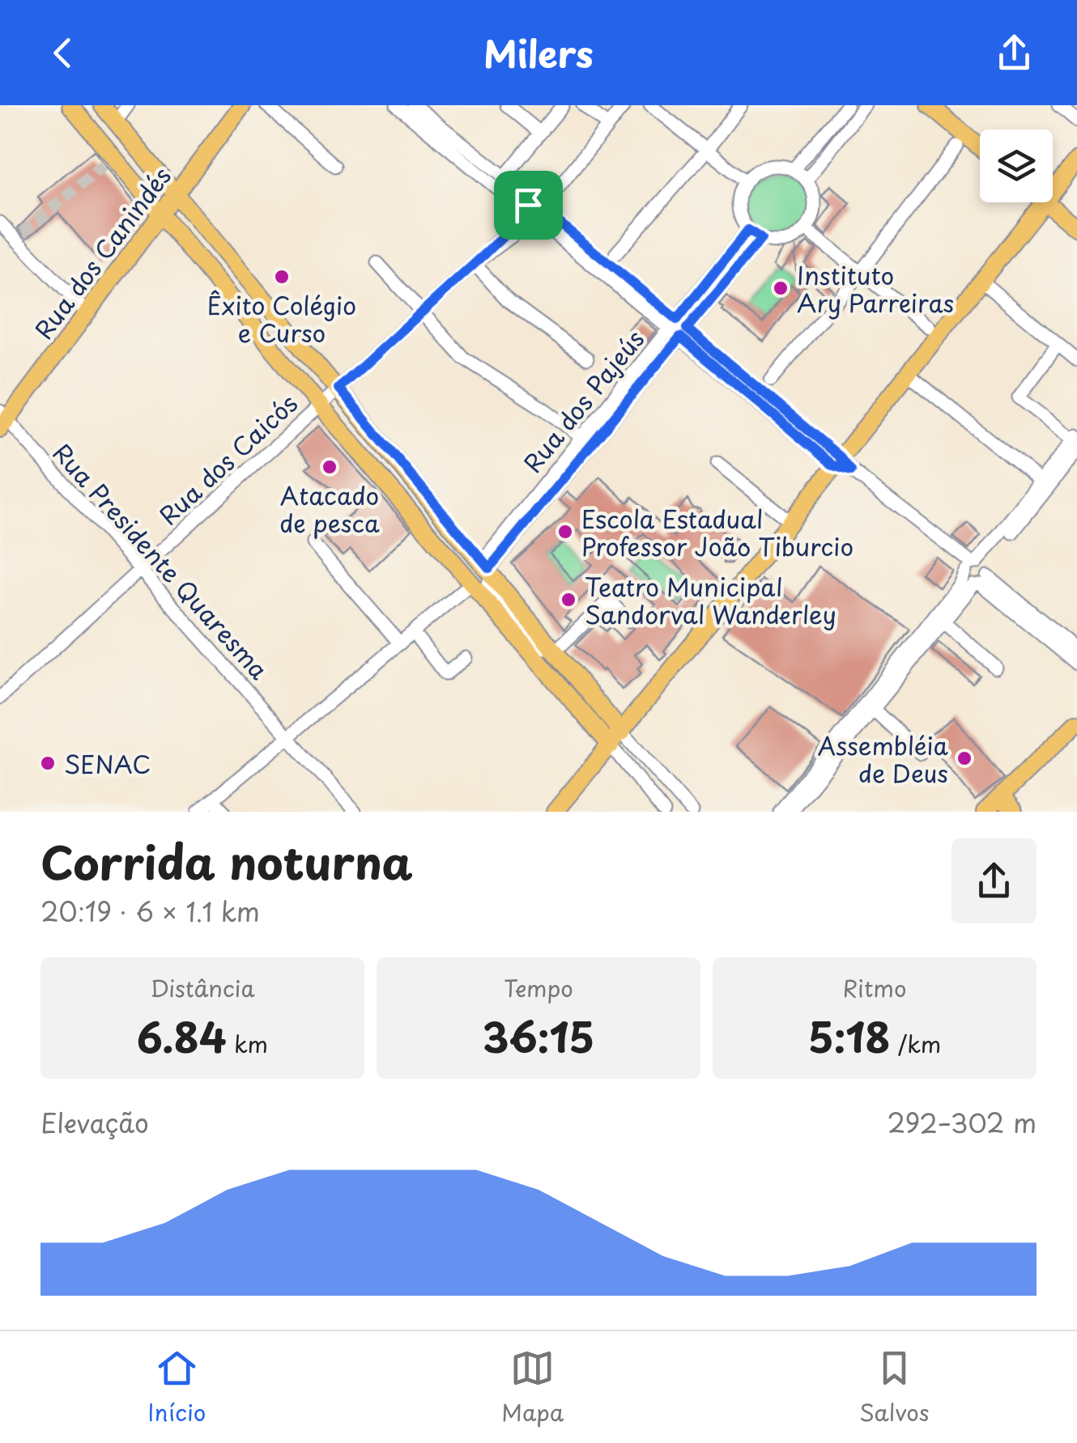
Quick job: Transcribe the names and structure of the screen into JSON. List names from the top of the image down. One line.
{"streets":{"main road":["Rua dos Canindés"],"street":["Rua dos Pajeús","Rua dos Caicós","Rua Presidente Quaresma"]},"crossings":[["Rua dos Canindés","Rua Presidente Quaresma"],["Rua dos Caicós","Rua Presidente Quaresma"]],"places":["Êxito Colégio e Curso","Instituto Ary Parreiras","Atacado de pesca","Escola Estadual Professor João Tiburcio","Teatro Municipal Sandorval Wanderley","Assembléia de Deus","SENAC"],"page":{"header":"Milers","heading":["Corrida noturna","20:19 · 6 × 1.1 km"],"stats":[["Distância","6.84 km"],["Tempo","36:15"],["Ritmo","5:18 /km"]],"chart":["Elevação","292–302 m"],"tabs":["Início","Mapa","Salvos"]}}
